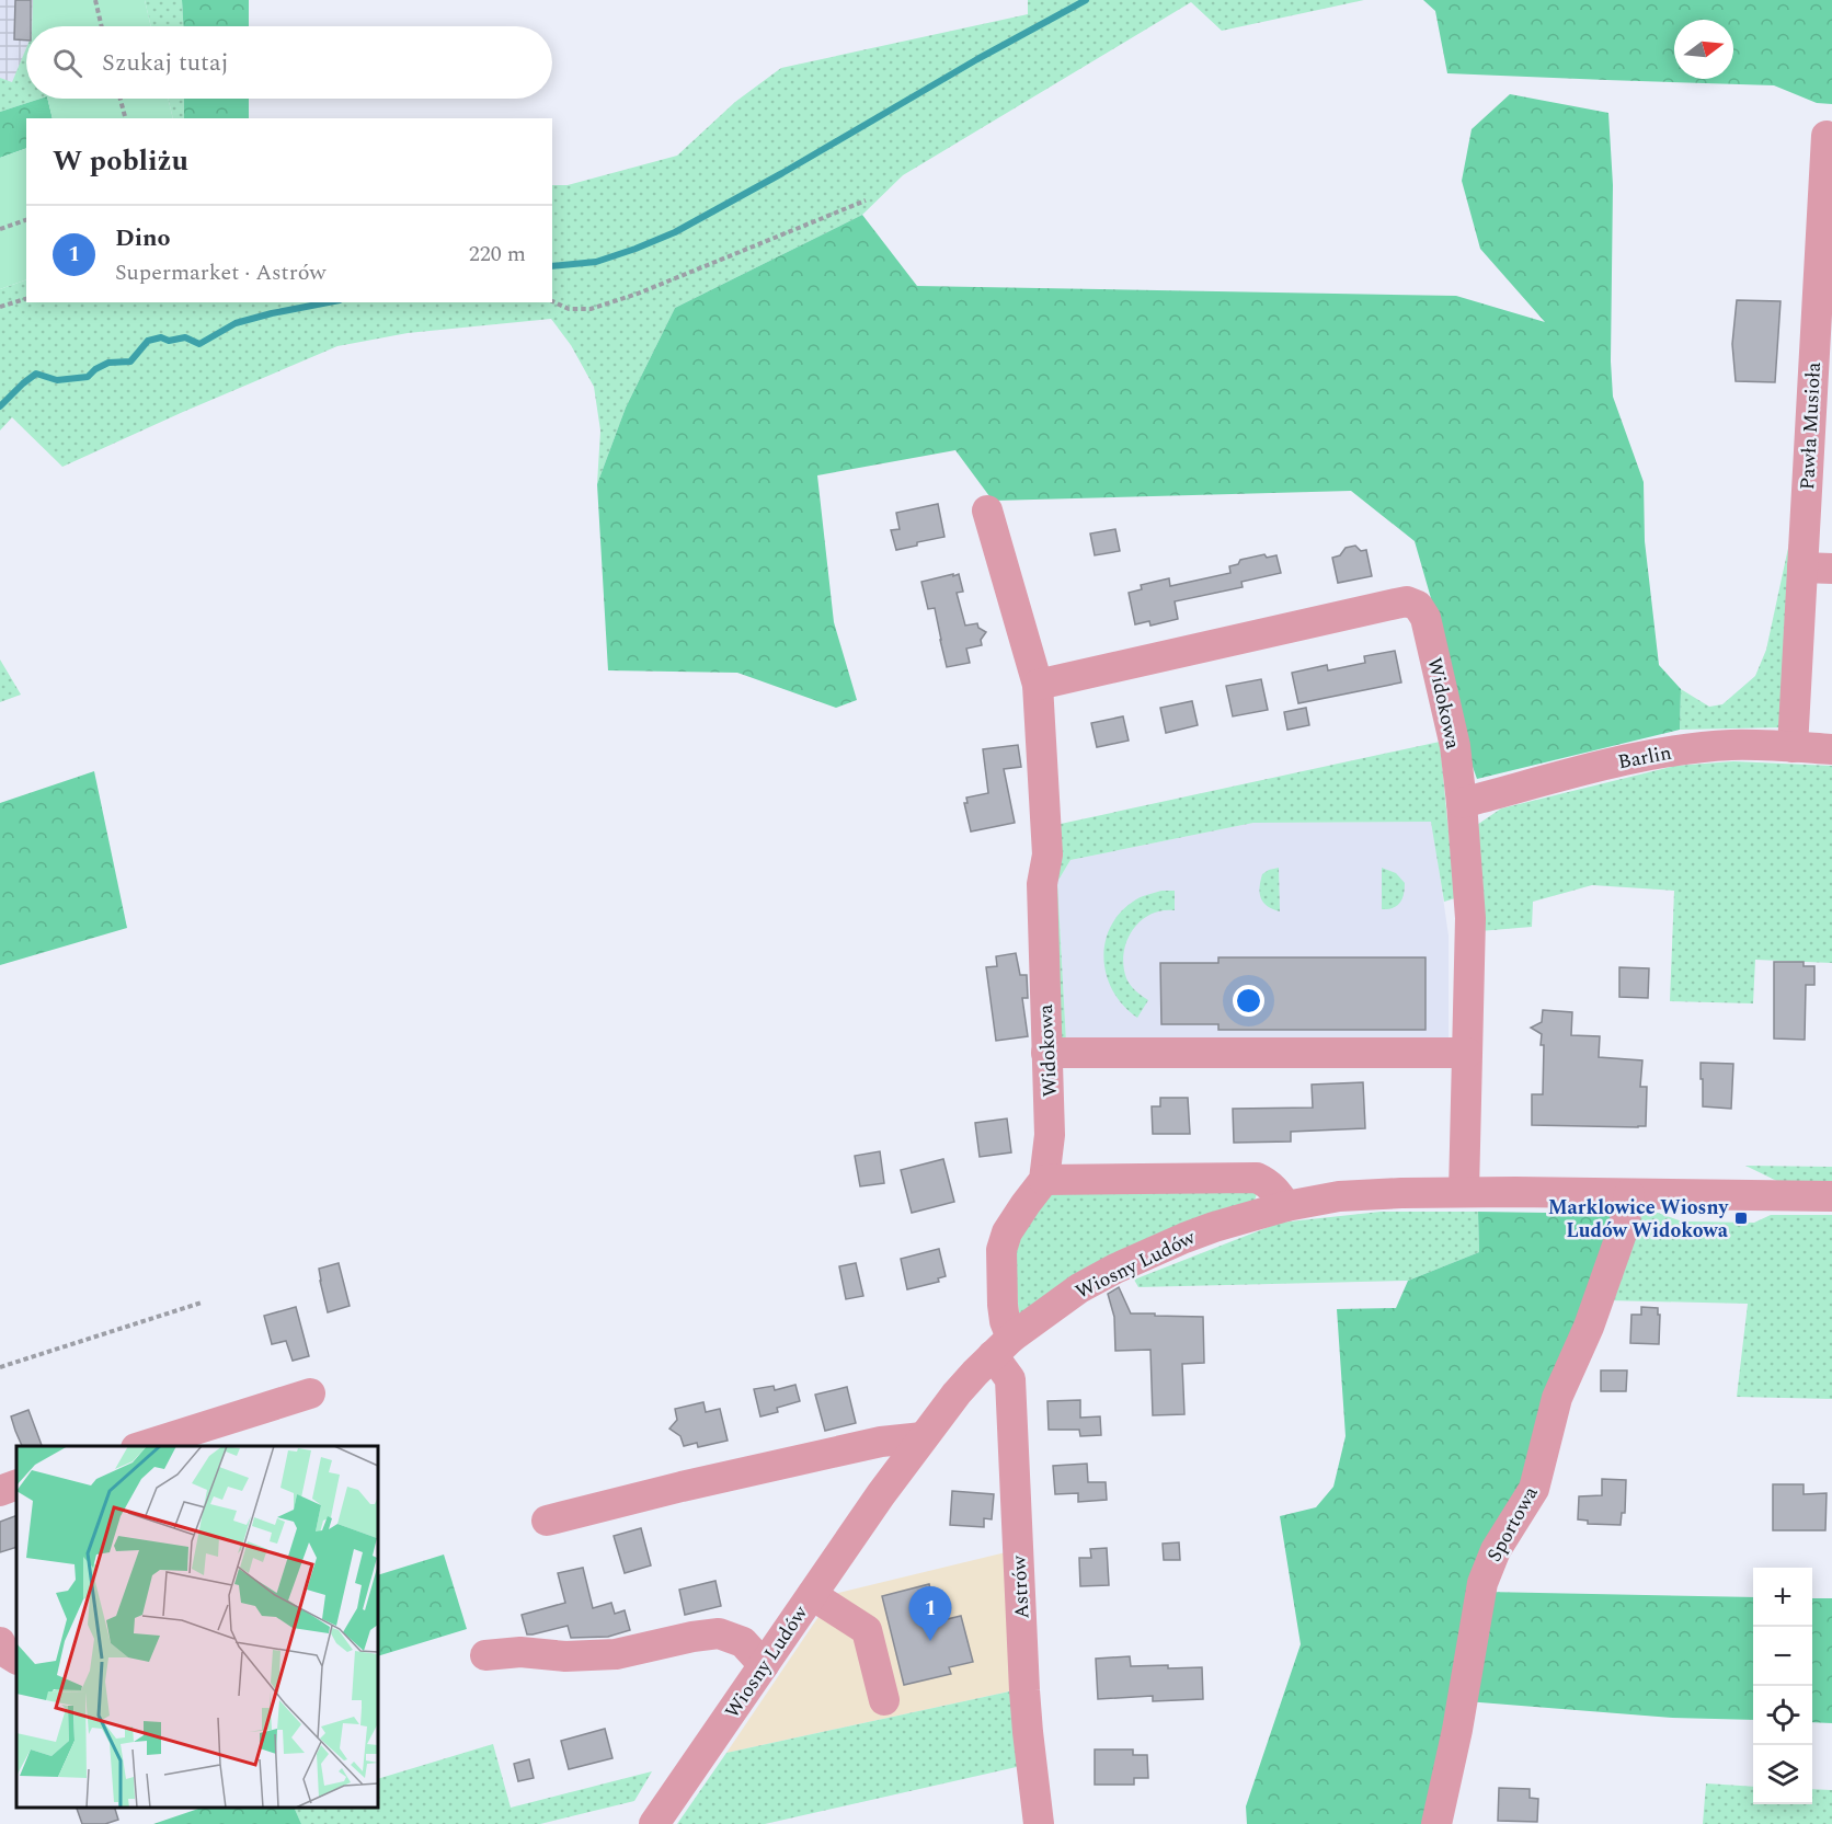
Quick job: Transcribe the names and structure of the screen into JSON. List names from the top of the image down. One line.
{"streets":{"street":["Pawła Musioła","Widokowa","Barlin","Wiosny Ludów","Sportowa","Astrów"]},"crossings":[["Pawła Musioła","Barlin"],["Widokowa","Barlin"],["Widokowa","Wiosny Ludów"],["Wiosny Ludów","Sportowa"],["Wiosny Ludów","Astrów"]],"places":{"transit":["Marklowice Wiosny Ludów Widokowa"]},"north":"right","page":{"search":"Szukaj tutaj","heading":"W pobliżu","list":[{"mark":"1","name":"Dino","note":"Supermarket · Astrów","value":"220 m"}],"map_buttons":["+","−"],"pins":"1"}}
